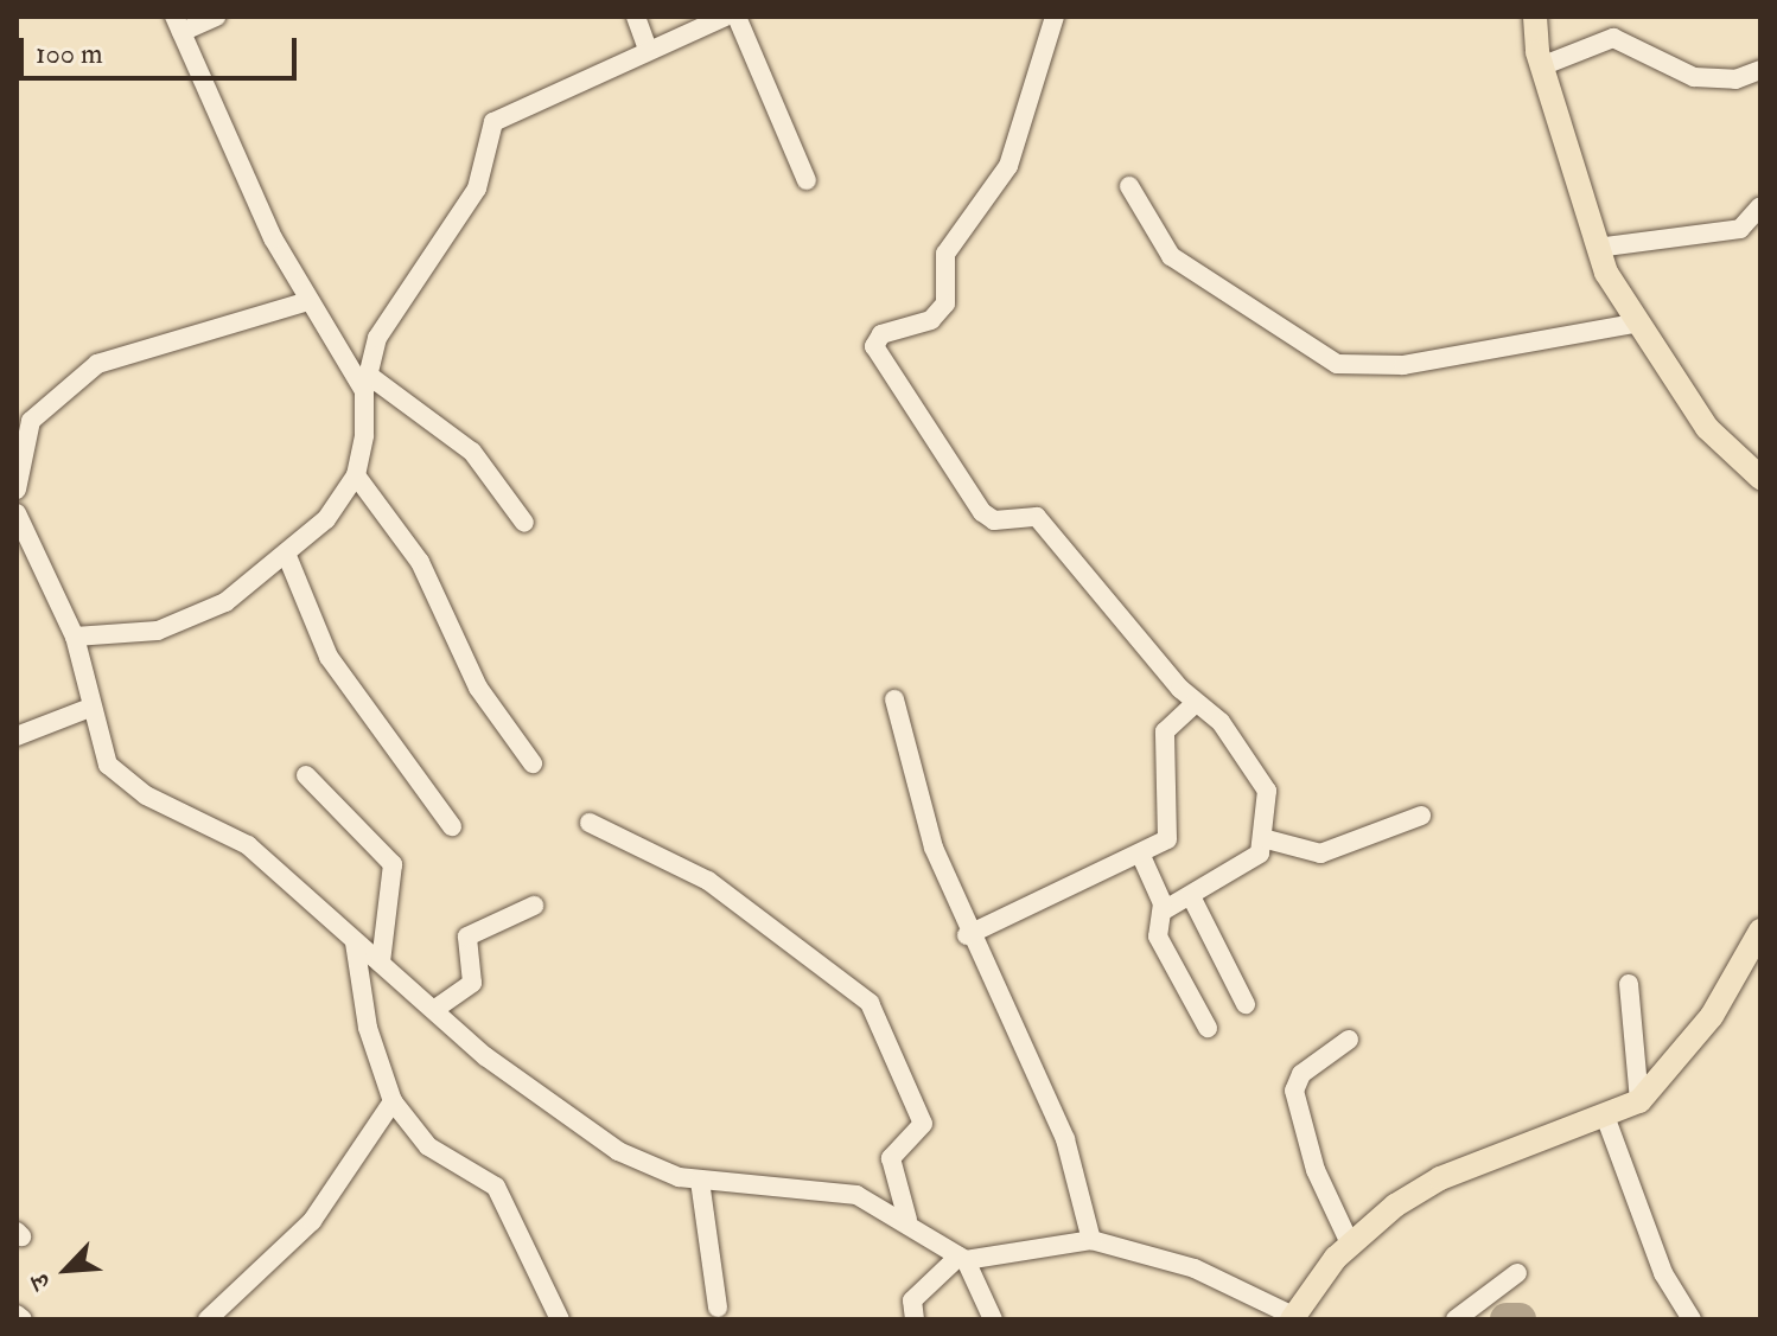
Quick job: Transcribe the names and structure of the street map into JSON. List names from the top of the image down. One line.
{"scale_bar":"100 m","north":"bottom left"}
